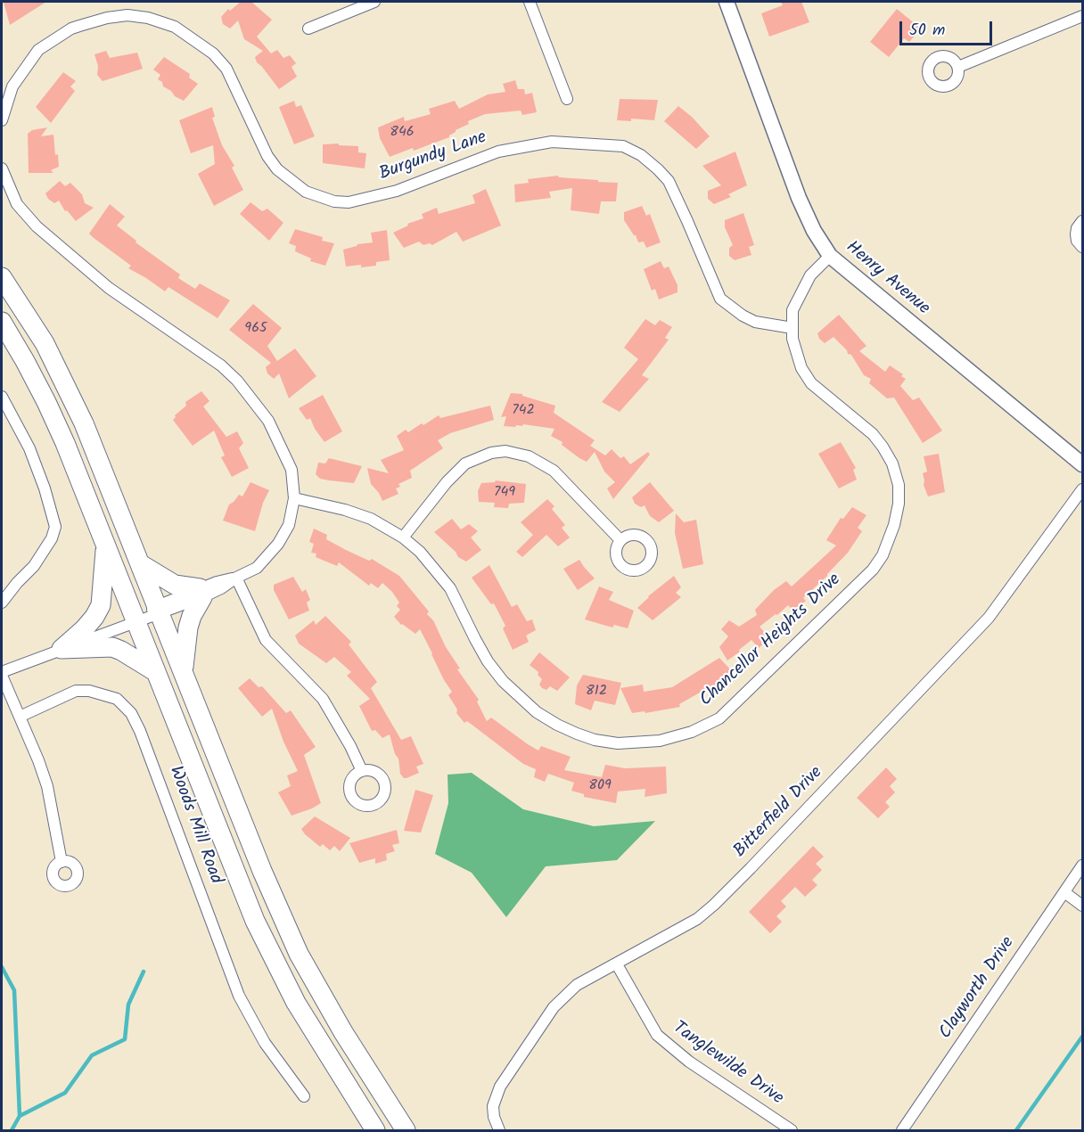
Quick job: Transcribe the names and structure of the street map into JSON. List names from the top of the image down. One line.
{"streets":{"street":["Burgundy Lane","Henry Avenue","Chancellor Heights Drive","Bitterfield Drive","Woods Mill Road","Clayworth Drive","Tanglewilde Drive"]},"crossings":[["Burgundy Lane","Chancellor Heights Drive"],["Henry Avenue","Chancellor Heights Drive"],["Bitterfield Drive","Tanglewilde Drive"]],"house_numbers":["846","965","742","749","812","809"],"scale_bar":"50 m"}
